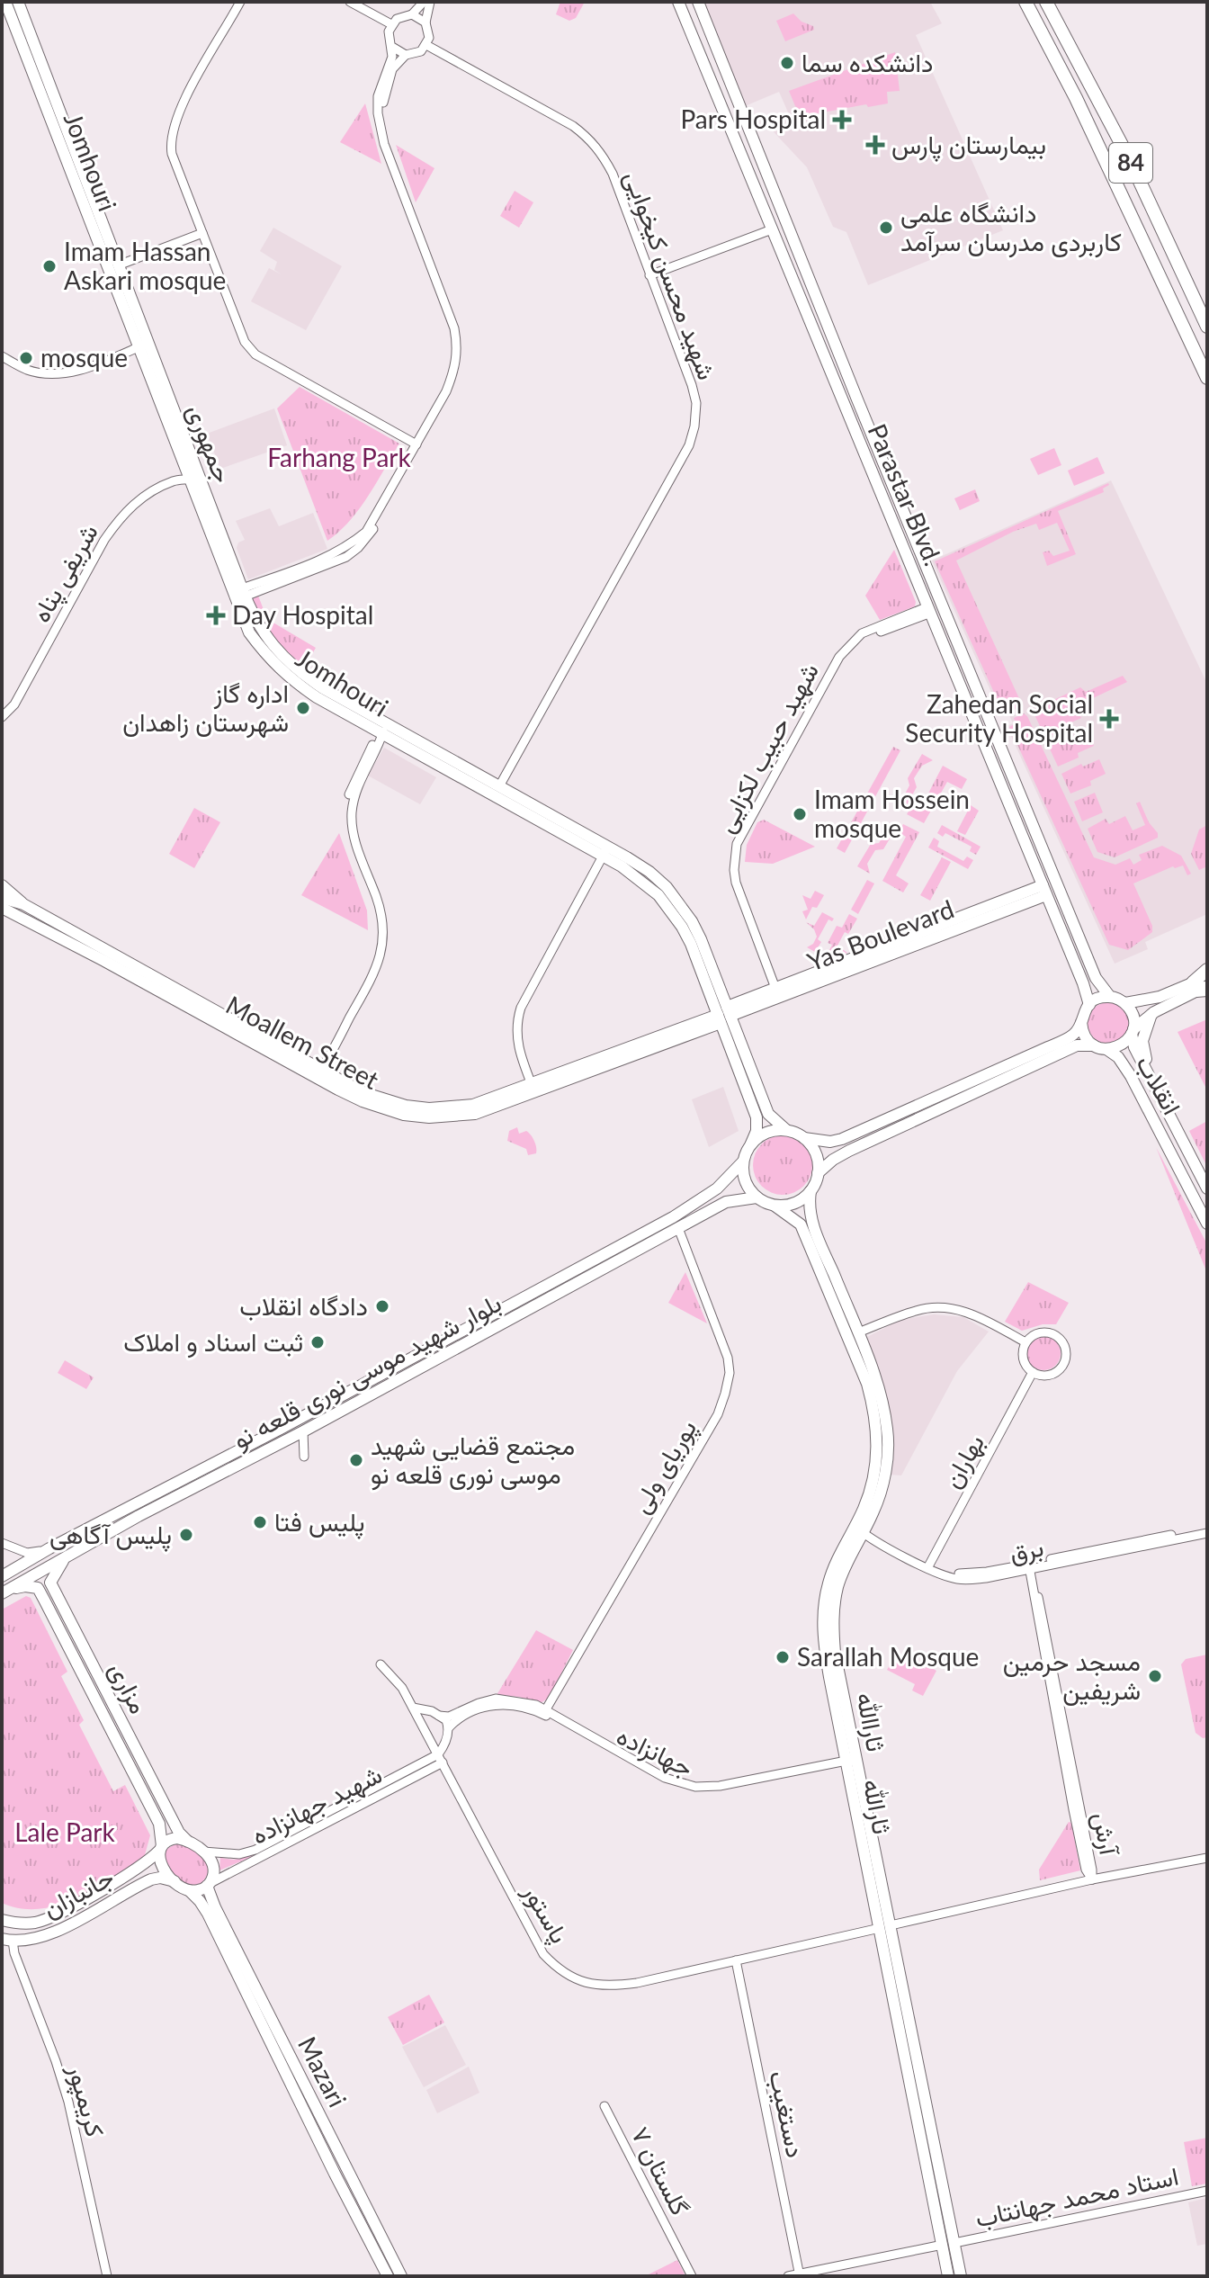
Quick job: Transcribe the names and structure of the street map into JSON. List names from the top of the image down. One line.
{"streets":{"highway":["84"],"main road":["Jomhouri","Parastar Blvd.","Yas Boulevard","Moallem Street","انقلاب","بلوار شهید موسی نوری قلعه نو","مزاری","ثاراالله","ثارالله","جانبازان","Mazari"],"street":["شهید محسن کیخوایی","شریفی پناه","شهید حبیب لکزایی","بهاران","پوریای ولی","برق","جهانزاده","شهید جهانزاده","آرش","پاستور","کریمپور","دستغیب","گلستان ۷","استاد محمد جهانتاب"]},"crossings":[["Jomhouri","شهید محسن کیخوایی"],["Jomhouri","شریفی پناه"],["Jomhouri","Yas Boulevard"],["Jomhouri","Moallem Street"],["Jomhouri","بلوار شهید موسی نوری قلعه نو"],["Jomhouri","ثارالله"],["Parastar Blvd.","شهید حبیب لکزایی"],["Parastar Blvd.","Yas Boulevard"],["Parastar Blvd.","انقلاب"],["شهید حبیب لکزایی","Yas Boulevard"],["Yas Boulevard","Moallem Street"],["بلوار شهید موسی نوری قلعه نو","پوریای ولی"],["بلوار شهید موسی نوری قلعه نو","ثارالله"],["بهاران","برق"],["پوریای ولی","جهانزاده"],["برق","ثارالله"],["برق","آرش"],["مزاری","شهید جهانزاده"],["مزاری","جانبازان"],["مزاری","Mazari"],["ثاراالله","جهانزاده"],["ثاراالله","ثارالله"],["ثاراالله","پاستور"],["ثاراالله","استاد محمد جهانتاب"],["جهانزاده","ثارالله"],["شهید جهانزاده","جانبازان"],["شهید جهانزاده","پاستور"],["شهید جهانزاده","Mazari"],["آرش","پاستور"],["جانبازان","Mazari"],["جانبازان","کریمپور"],["پاستور","دستغیب"],["دستغیب","استاد محمد جهانتاب"]],"parks":["Farhang Park","Lale Park"],"places":{"other":["دانشکده سما","دانشگاه علمی کاربردی مدرسان سرآمد","Imam Hassan Askari mosque","mosque","اداره گاز شهرستان زاهدان","Imam Hossein mosque","دادگاه انقلاب","ثبت اسناد و املاک","مجتمع قضایی شهید موسی نوری قلعه نو","پلیس فتا","پلیس آگاهی","Sarallah Mosque","مسجد حرمین شریفین"],"health":["Pars Hospital","بیمارستان پارس","Day Hospital","Zahedan Social Security Hospital"]}}
